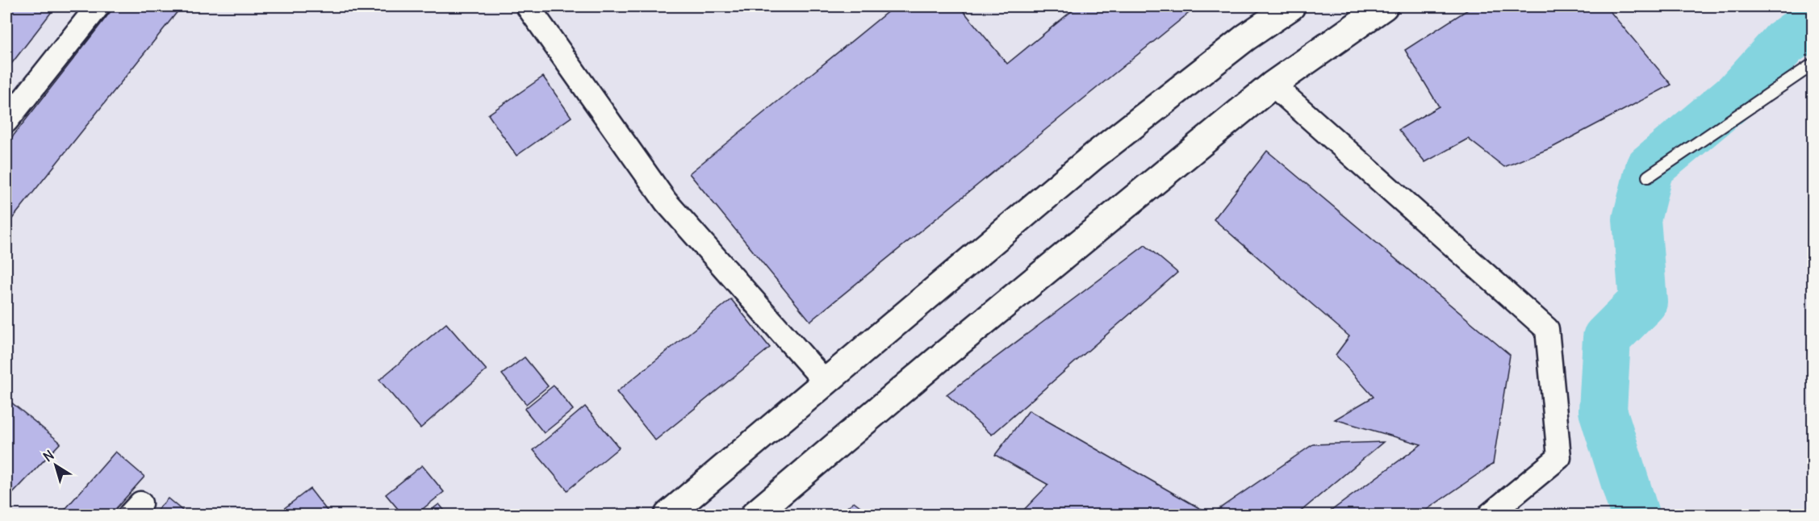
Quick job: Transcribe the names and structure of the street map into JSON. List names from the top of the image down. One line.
{"north":"top left"}
